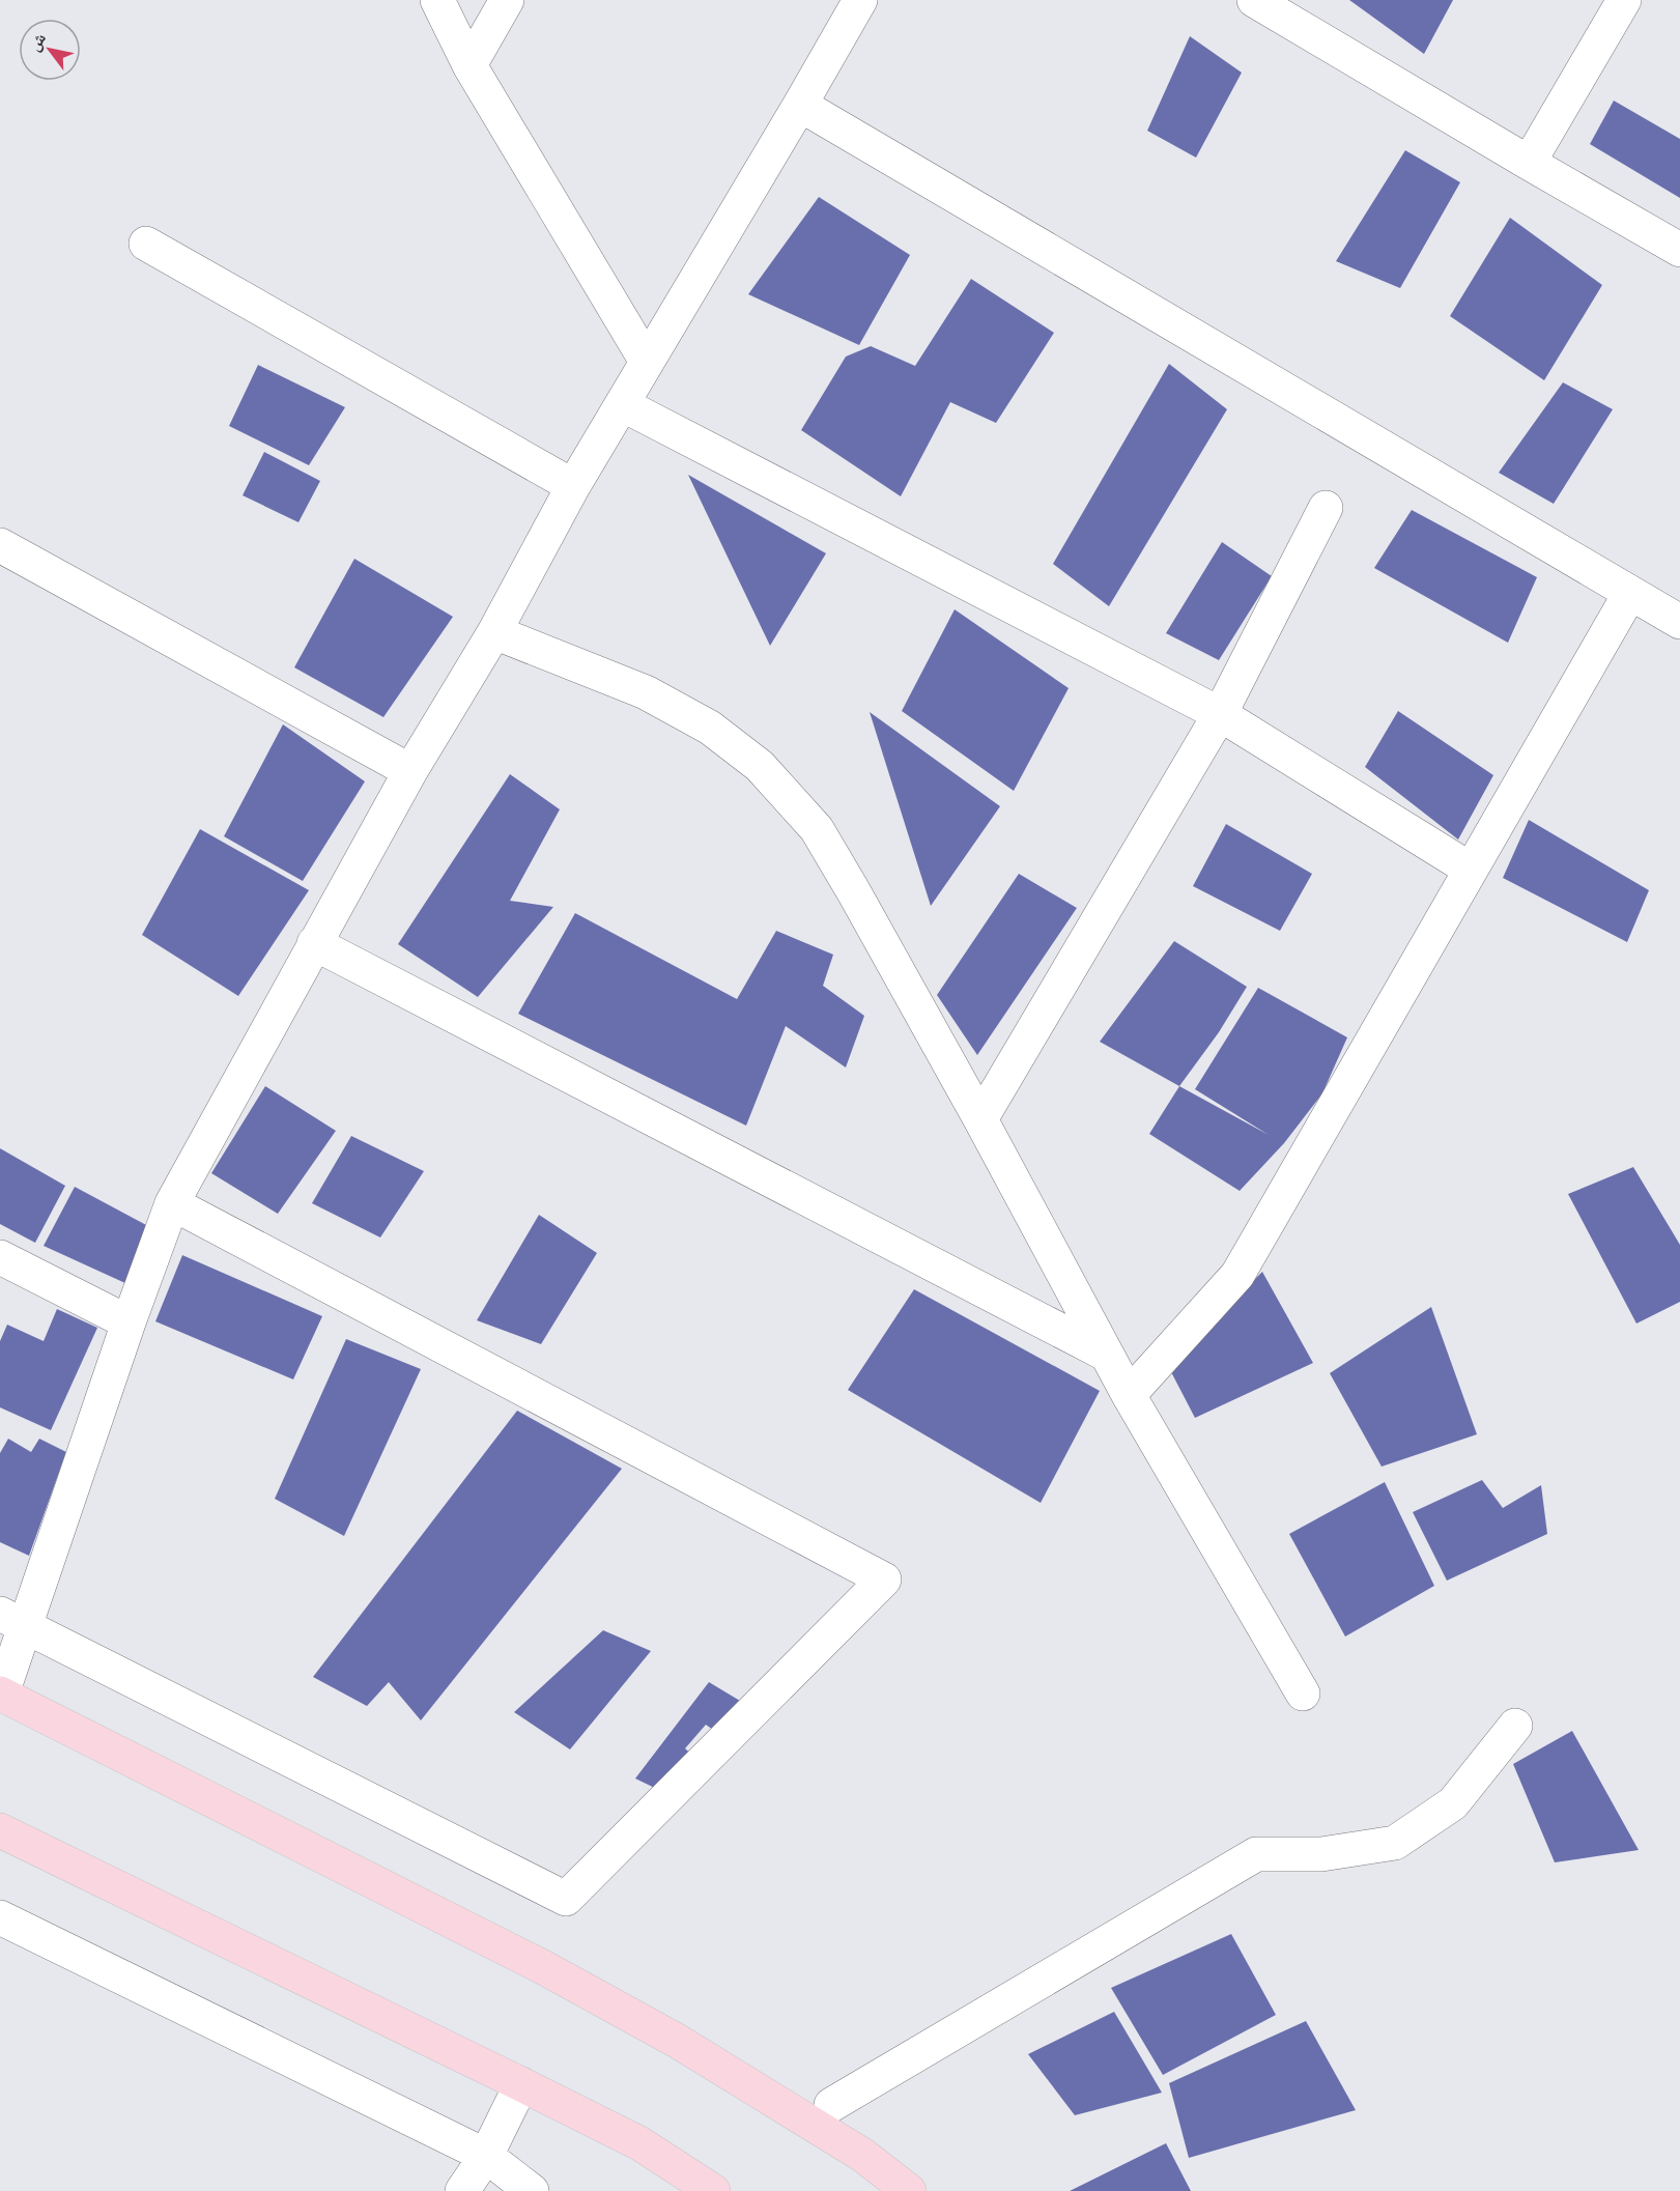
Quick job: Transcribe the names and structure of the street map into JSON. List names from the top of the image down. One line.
{"north":"top left"}
